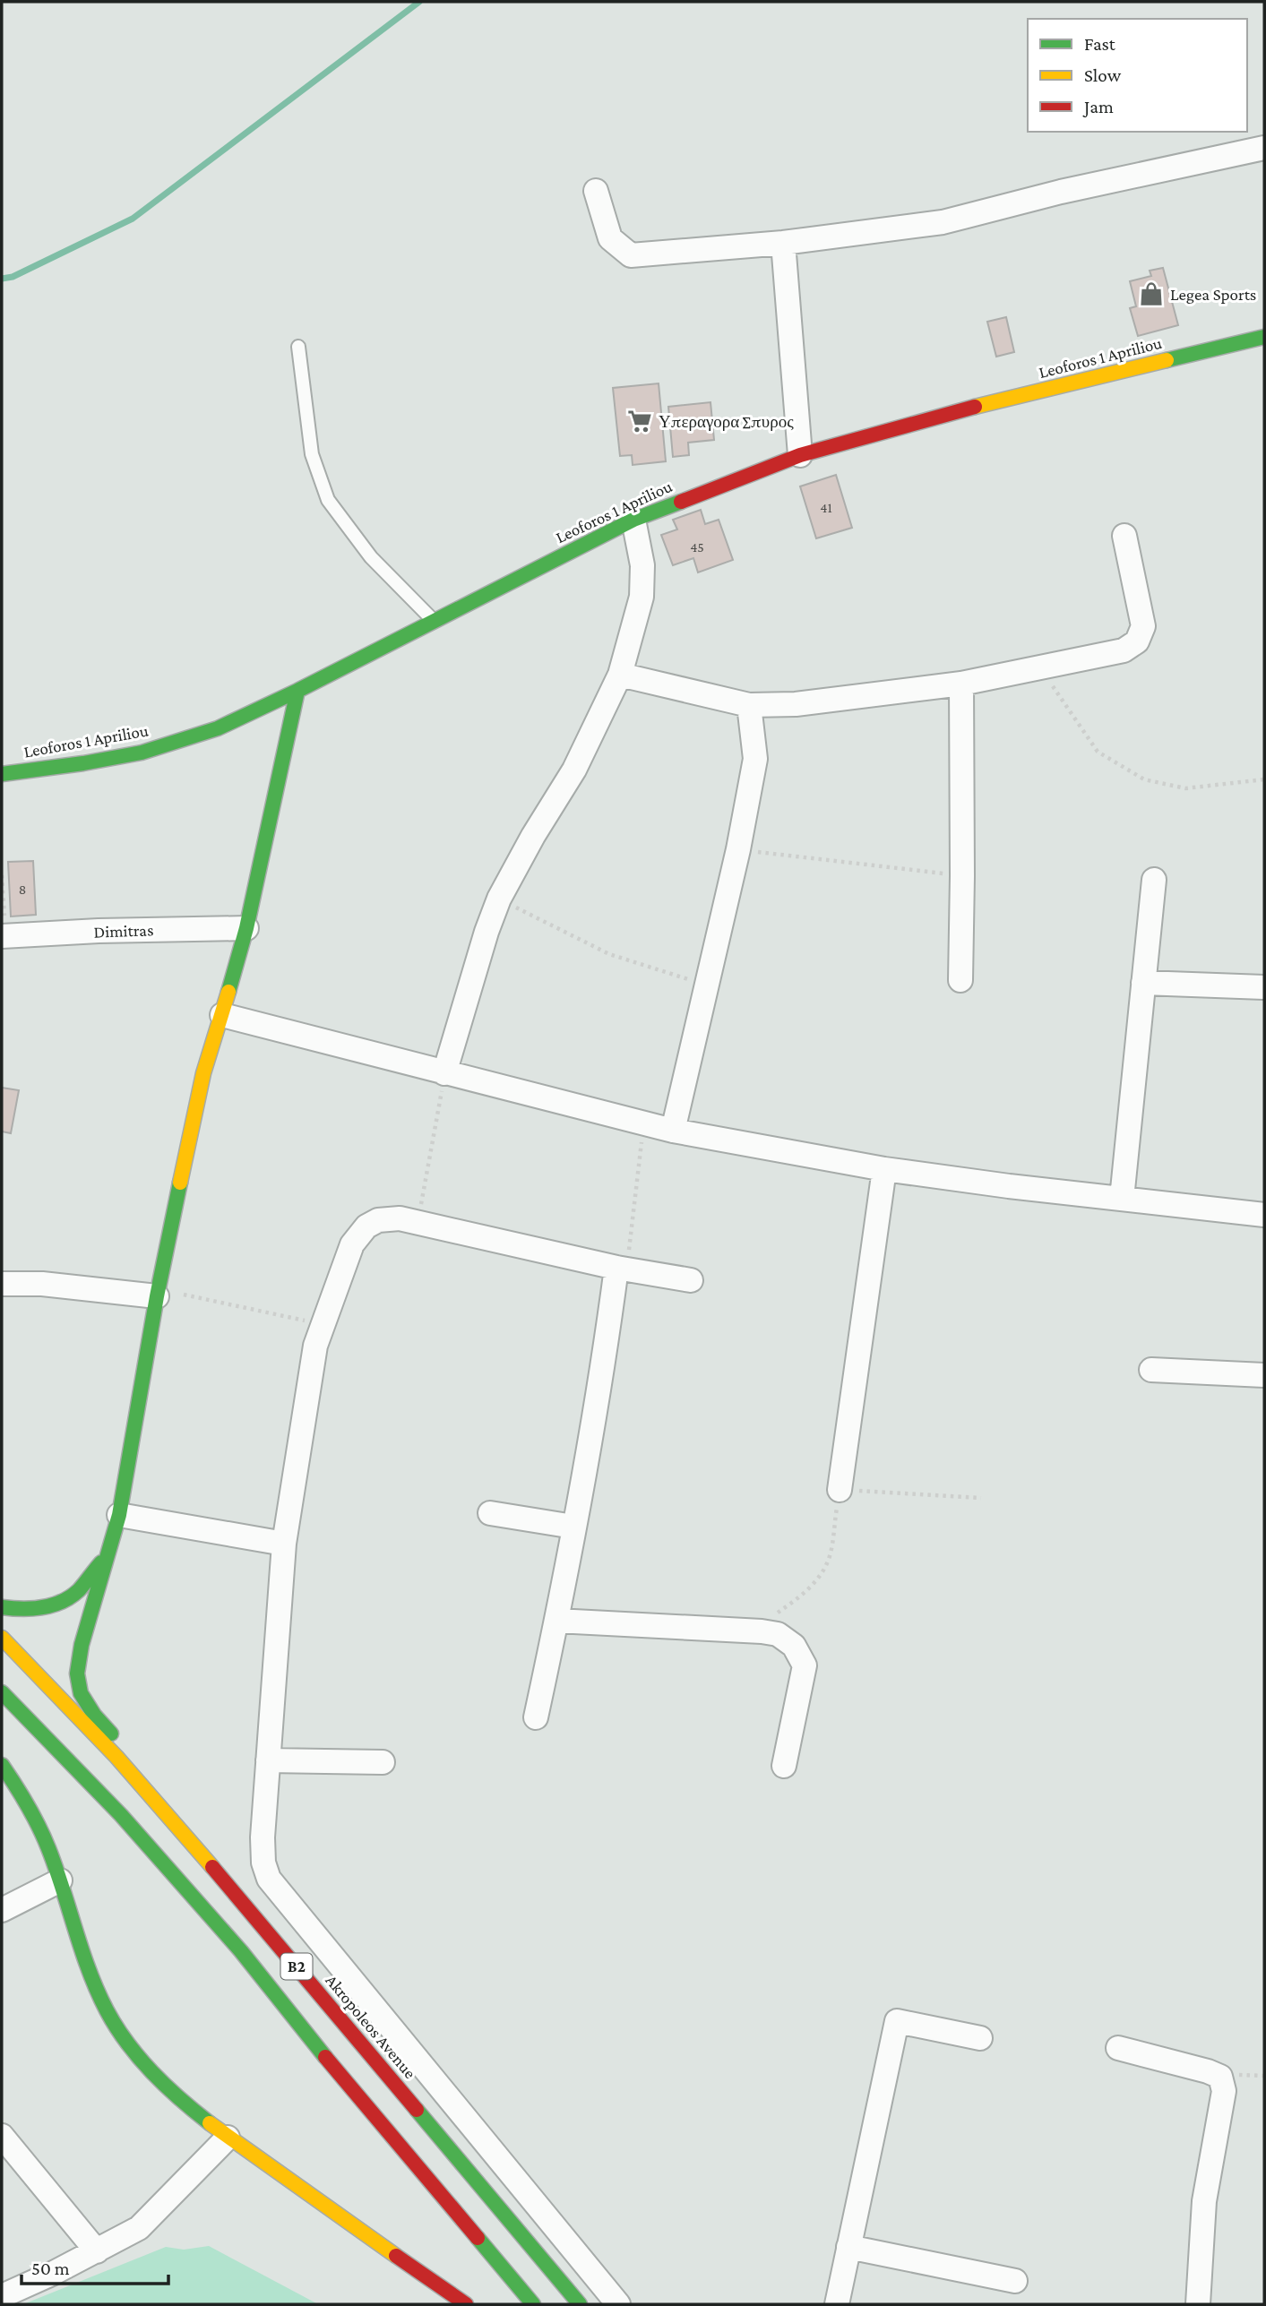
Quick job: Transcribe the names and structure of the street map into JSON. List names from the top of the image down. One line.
{"streets":{"main road":["Leoforos 1 Apriliou","B2","Akropoleos Avenue"],"street":["Dimitras"]},"places":{"shop":["Legea Sports"],"supermarket":["Υπεραγορα Σπυρος"]},"house_numbers":["41","45","8"],"legend":["Fast","Slow","Jam"],"scale_bar":"50 m"}
